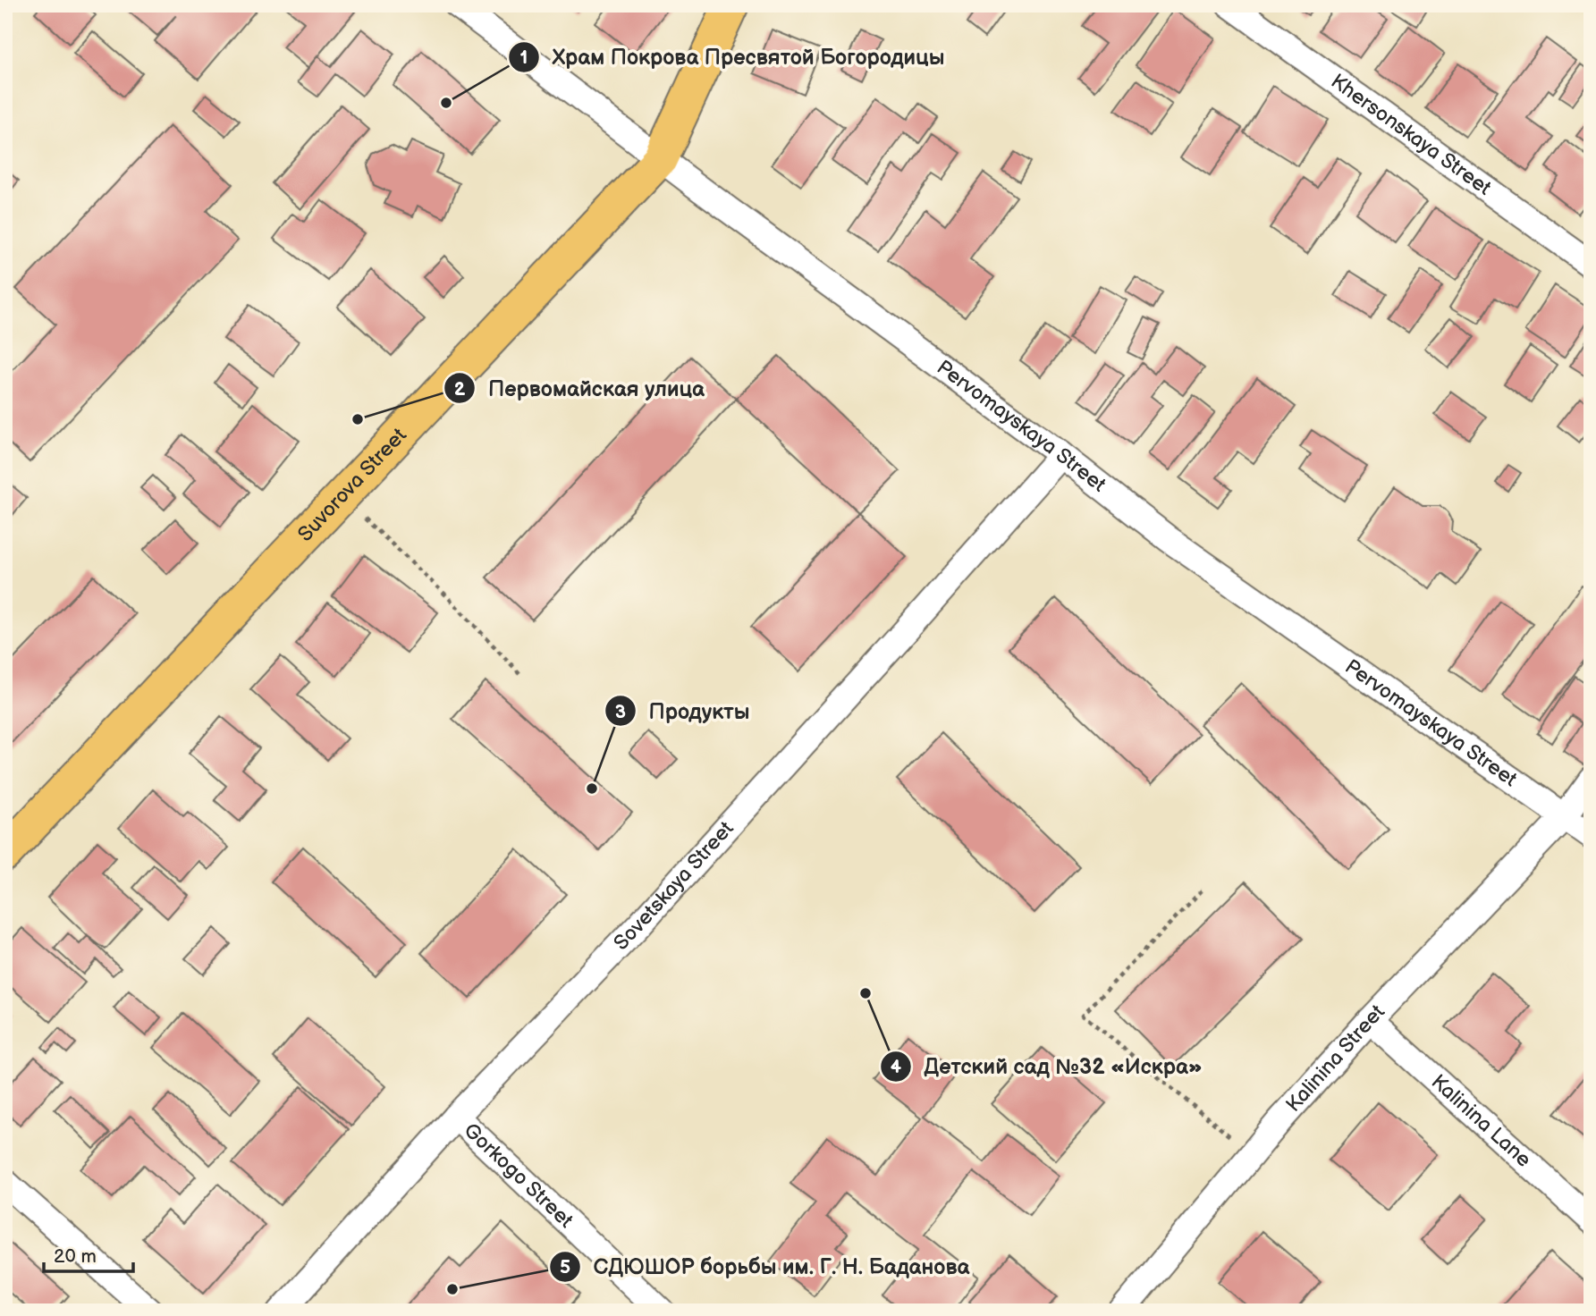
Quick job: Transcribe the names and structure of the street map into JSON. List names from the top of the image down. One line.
{"streets":{"main road":["Suvorova Street"],"street":["Khersonskaya Street","Pervomayskaya Street","Sovetskaya Street","Kalinina Street","Kalinina Lane","Gorkogo Street"]},"crossings":[["Pervomayskaya Street","Suvorova Street"],["Pervomayskaya Street","Sovetskaya Street"],["Pervomayskaya Street","Kalinina Street"],["Sovetskaya Street","Gorkogo Street"],["Kalinina Street","Kalinina Lane"]],"places":["Храм Покрова Пресвятой Богородицы","Первомайская улица","Продукты","Детский сад №32 «Искра»","СДЮШОР борьбы им. Г. Н. Баданова"],"scale_bar":"20 m"}
